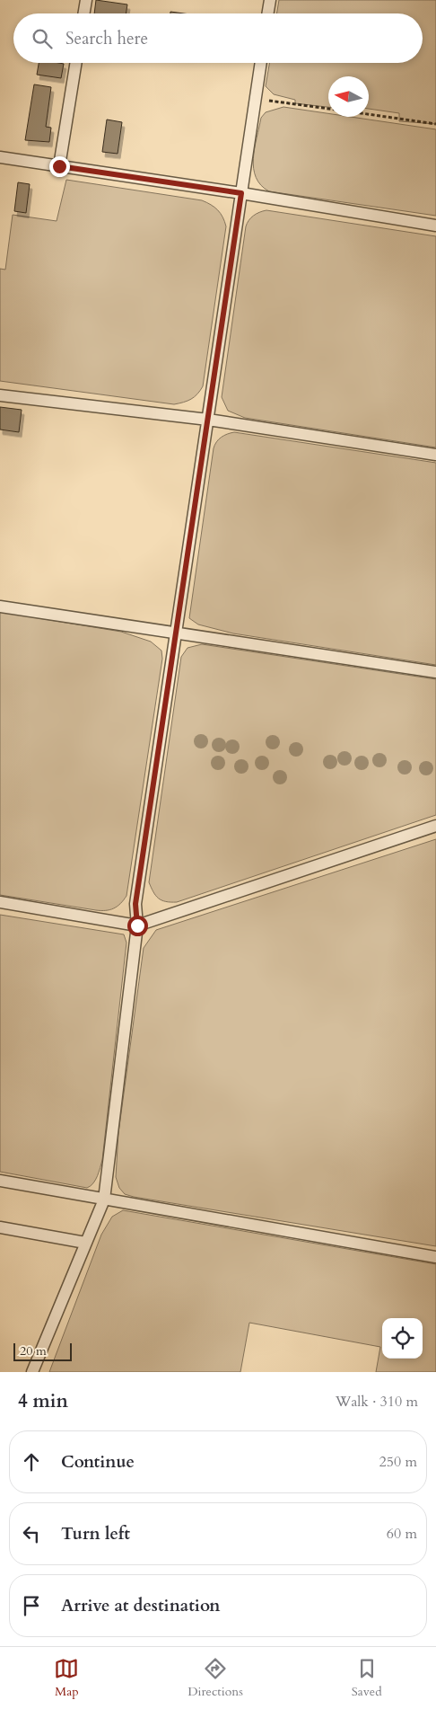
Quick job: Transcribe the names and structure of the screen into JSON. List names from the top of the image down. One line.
{"scale_bar":"20 m","north":"left","page":{"search":"Search here","scale":"20 m","heading":["4 min","Walk · 310 m"],"list":[["Continue","250 m"],["Turn left","60 m"],"Arrive at destination"],"nav":["Map","Directions","Saved"]}}
